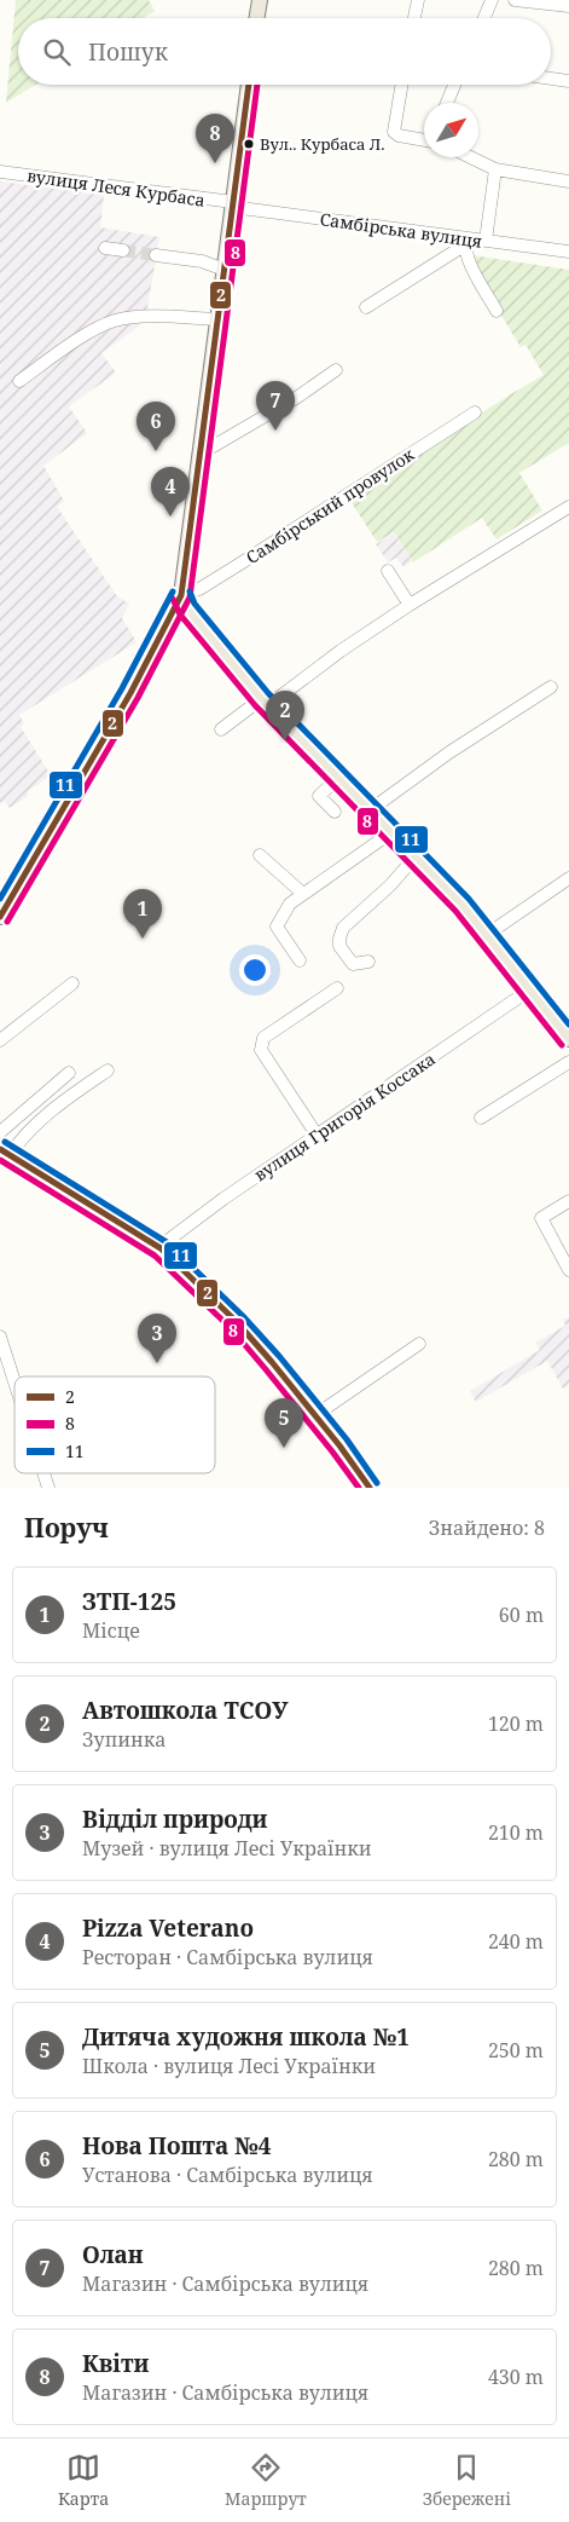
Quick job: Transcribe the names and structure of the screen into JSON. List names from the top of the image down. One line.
{"streets":{"street":["вулиця Леся Курбаса","Самбірська вулиця","Самбірський провулок","вулиця Григорія Коссака"]},"crossings":[["вулиця Леся Курбаса","Самбірська вулиця"]],"places":["Вул.. Курбаса Л."],"lines":["transit line 2","transit line 8","transit line 11"],"legend":["2","8","11"],"north":"top right","page":{"search":"Пошук","pins":["8","7","6","4","2","1","3","5"],"heading":["Поруч","Знайдено: 8"],"list":[{"mark":"1","name":"ЗТП-125","note":"Місце","value":"60 m"},{"mark":"2","name":"Автошкола ТСОУ","note":"Зупинка","value":"120 m"},{"mark":"3","name":"Відділ природи","note":"Музей · вулиця Лесі Українки","value":"210 m"},{"mark":"4","name":"Pizza Veterano","note":"Ресторан · Самбірська вулиця","value":"240 m"},{"mark":"5","name":"Дитяча художня школа №1","note":"Школа · вулиця Лесі Українки","value":"250 m"},{"mark":"6","name":"Нова Пошта №4","note":"Установа · Самбірська вулиця","value":"280 m"},{"mark":"7","name":"Олан","note":"Магазин · Самбірська вулиця","value":"280 m"},{"mark":"8","name":"Квіти","note":"Магазин · Самбірська вулиця","value":"430 m"}],"nav":["Карта","Маршрут","Збережені"]}}
